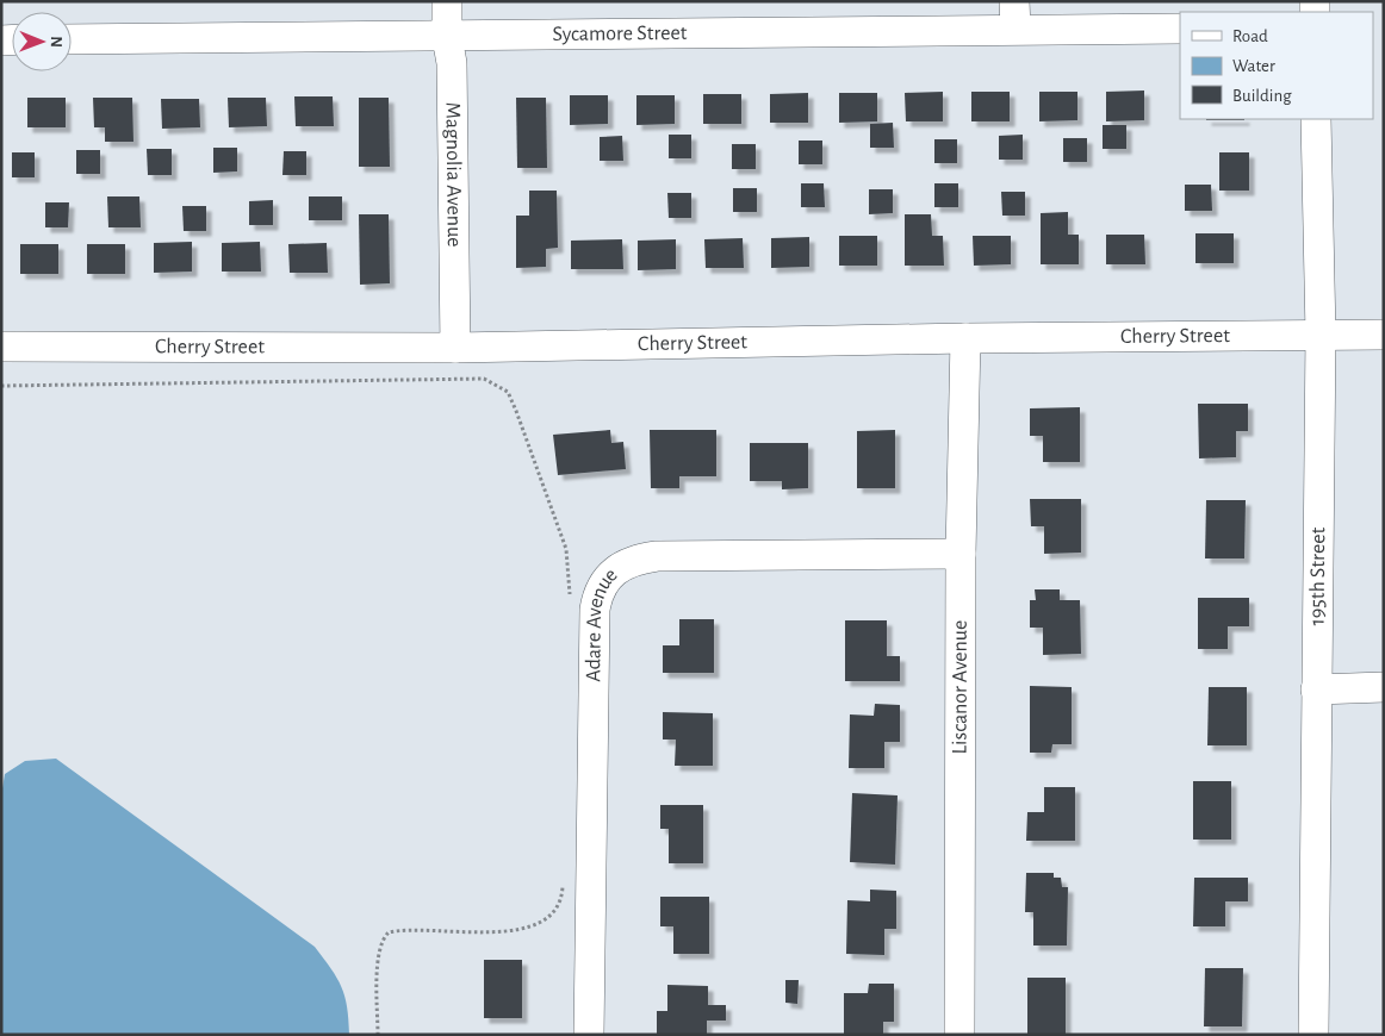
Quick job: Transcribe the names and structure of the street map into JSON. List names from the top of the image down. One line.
{"streets":{"street":["Sycamore Street","Magnolia Avenue","Cherry Street","195th Street","Adare Avenue","Liscanor Avenue"]},"crossings":[["Sycamore Street","Magnolia Avenue"],["Magnolia Avenue","Cherry Street"],["Cherry Street","195th Street"],["Cherry Street","Liscanor Avenue"],["Adare Avenue","Liscanor Avenue"]],"legend":["Road","Water","Building"],"north":"right"}
